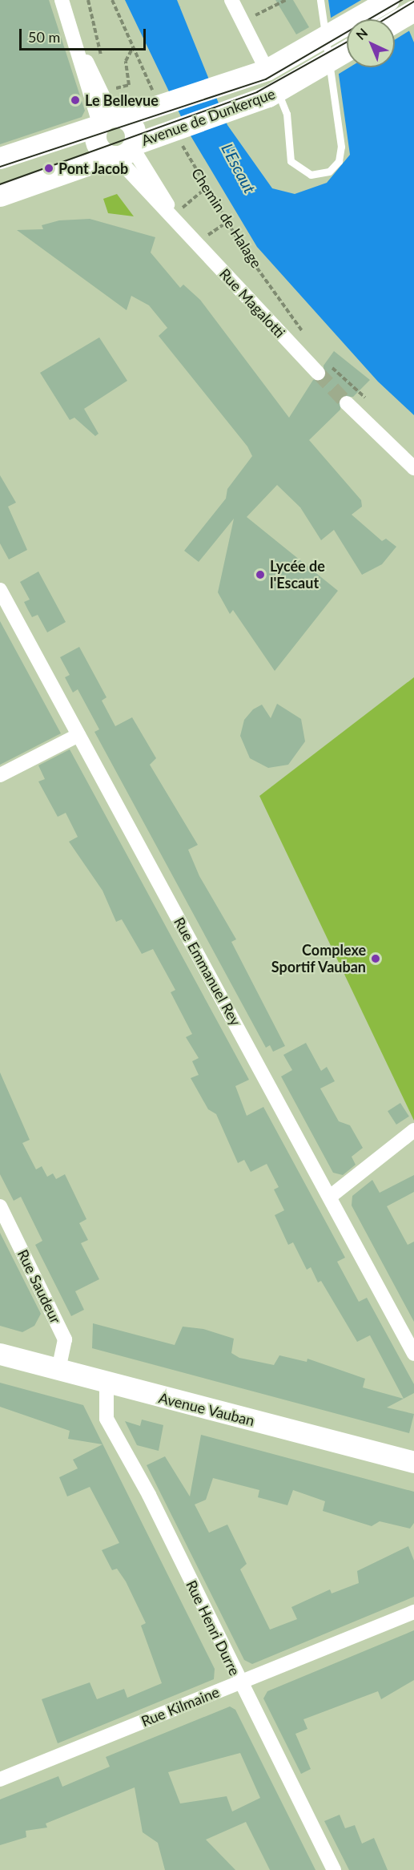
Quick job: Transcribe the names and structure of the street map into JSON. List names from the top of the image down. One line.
{"streets":{"main road":["Avenue de Dunkerque","Avenue Vauban"],"street":["Rue Magalotti","Rue Emmanuel Rey","Rue Saudeur","Rue Henri Durre","Rue Kilmaine"],"path":["Chemin de Halage"]},"crossings":[["Avenue de Dunkerque","Rue Magalotti"],["Rue Saudeur","Avenue Vauban"],["Avenue Vauban","Rue Henri Durre"],["Rue Henri Durre","Rue Kilmaine"]],"water":["L'Escaut"],"places":["Le Bellevue","Pont Jacob","Lycée de l'Escaut","Complexe Sportif Vauban"],"scale_bar":"50 m","north":"top left"}
